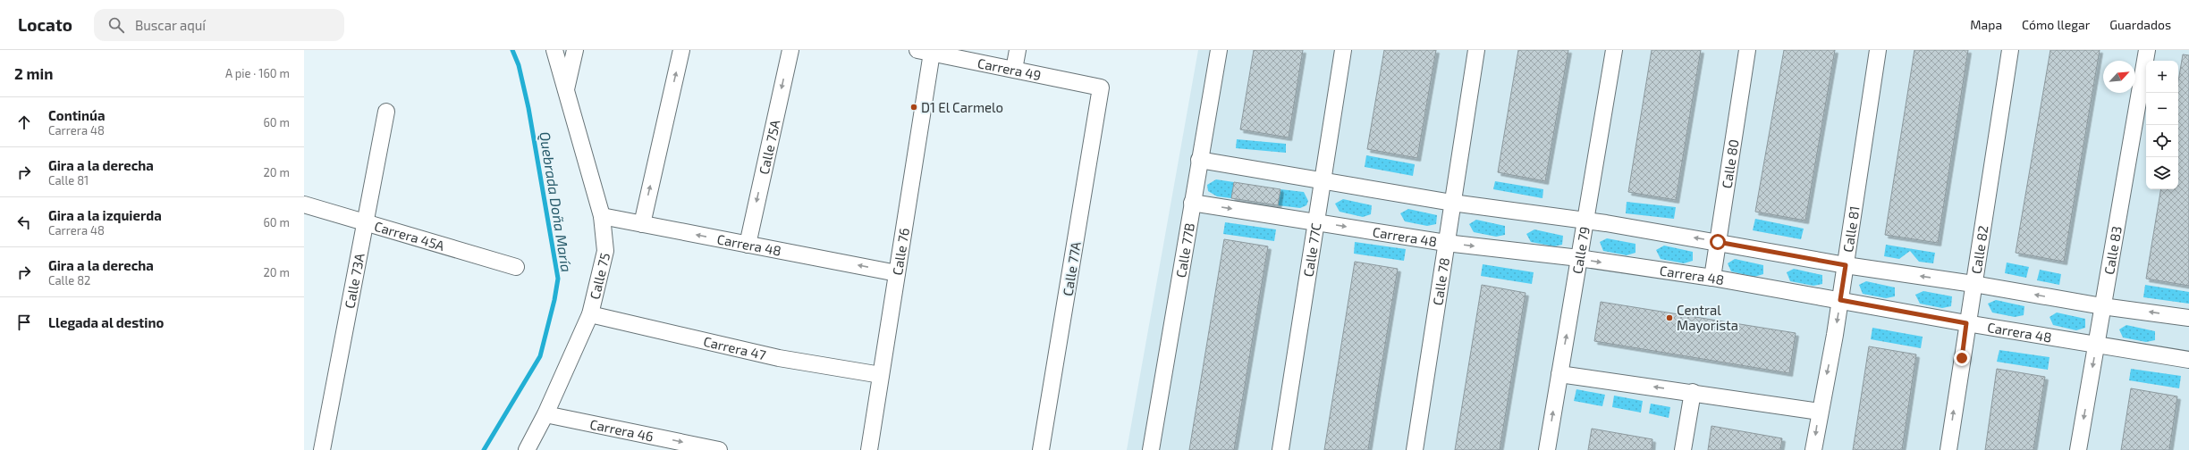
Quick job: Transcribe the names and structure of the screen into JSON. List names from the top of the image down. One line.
{"streets":{"street":["Carrera 49","Calle 75A","Calle 80","Calle 81","Carrera 45A","Carrera 48","Calle 77B","Calle 77C","Calle 79","Calle 82","Calle 83","Calle 76","Calle 77A","Calle 75","Calle 73A","Calle 78","Carrera 47","Carrera 46"]},"crossings":[["Carrera 49","Calle 76"],["Carrera 49","Calle 77A"],["Calle 75A","Carrera 48"],["Calle 80","Carrera 48"],["Calle 81","Carrera 48"],["Carrera 45A","Calle 73A"],["Carrera 48","Calle 77B"],["Carrera 48","Calle 77C"],["Carrera 48","Calle 79"],["Carrera 48","Calle 82"],["Carrera 48","Calle 83"],["Carrera 48","Calle 76"],["Carrera 48","Calle 75"],["Carrera 48","Calle 78"],["Calle 76","Carrera 47"],["Calle 75","Carrera 47"],["Calle 75","Carrera 46"]],"one_way":["Calle 81","Carrera 46"],"water":["Quebrada Doña María"],"places":["D1 El Carmelo","Central Mayorista"],"north":"top right","page":{"header":"Locato","search":"Buscar aquí","nav":["Mapa","Cómo llegar","Guardados"],"heading":["2 min","A pie · 160 m"],"map_buttons":["+","−"],"list":[["Continúa","Carrera 48","60 m"],["Gira a la derecha","Calle 81","20 m"],["Gira a la izquierda","Carrera 48","60 m"],["Gira a la derecha","Calle 82","20 m"],"Llegada al destino"]}}
